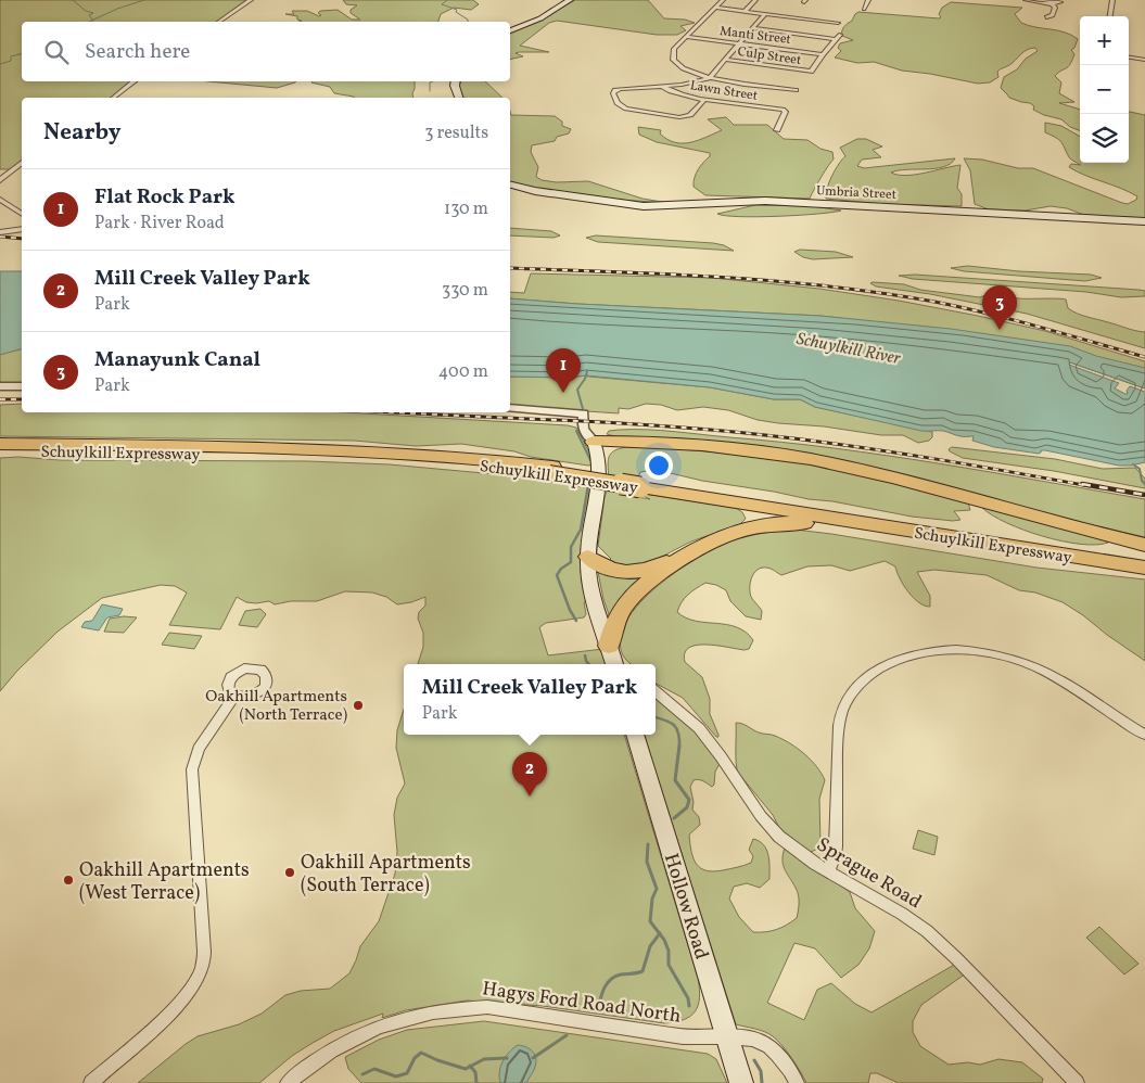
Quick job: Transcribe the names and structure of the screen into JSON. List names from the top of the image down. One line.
{"streets":{"highway":["Schuylkill Expressway"],"main road":["Umbria Street","Hollow Road"],"street":["Manti Street","Culp Street","Lawn Street","Sprague Road","Hagys Ford Road North"]},"crossings":[["Manti Street","Culp Street"],["Hollow Road","Hagys Ford Road North"]],"water":["Schuylkill River"],"places":["Oakhill Apartments (North Terrace)","Oakhill Apartments (South Terrace)","Oakhill Apartments (West Terrace)"],"page":{"map_buttons":["+","−"],"search":"Search here","heading":["Nearby","3 results"],"list":[{"mark":"1","name":"Flat Rock Park","note":"Park · River Road","value":"130 m"},{"mark":"2","name":"Mill Creek Valley Park","note":"Park","value":"330 m"},{"mark":"3","name":"Manayunk Canal","note":"Park","value":"400 m"}],"pins":["3","1","2"],"popup":["Mill Creek Valley Park","Park"]}}
